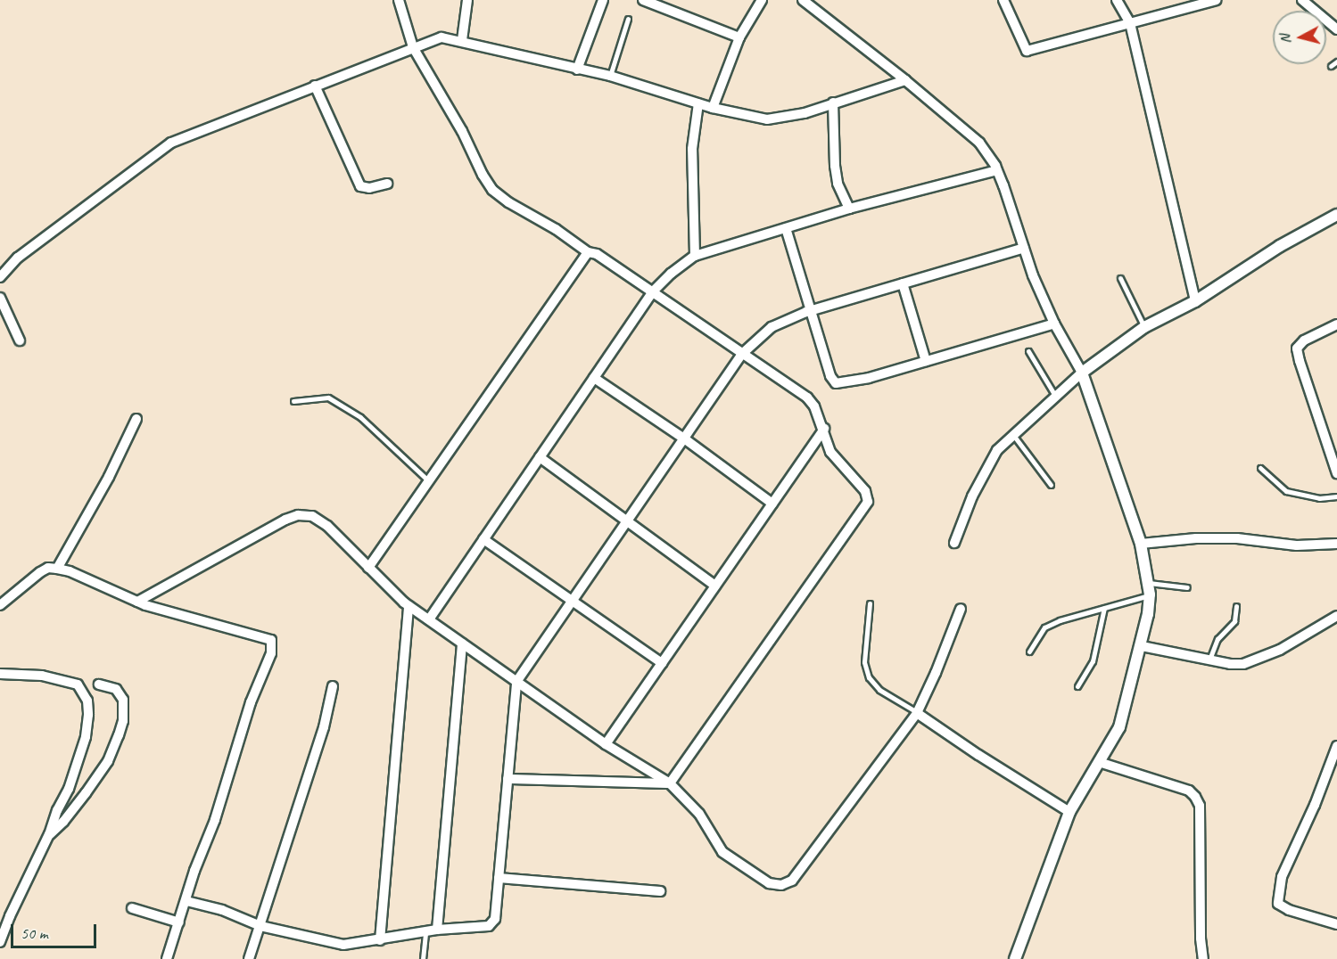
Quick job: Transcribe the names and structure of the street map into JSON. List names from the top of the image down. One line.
{"scale_bar":"50 m","north":"left"}
